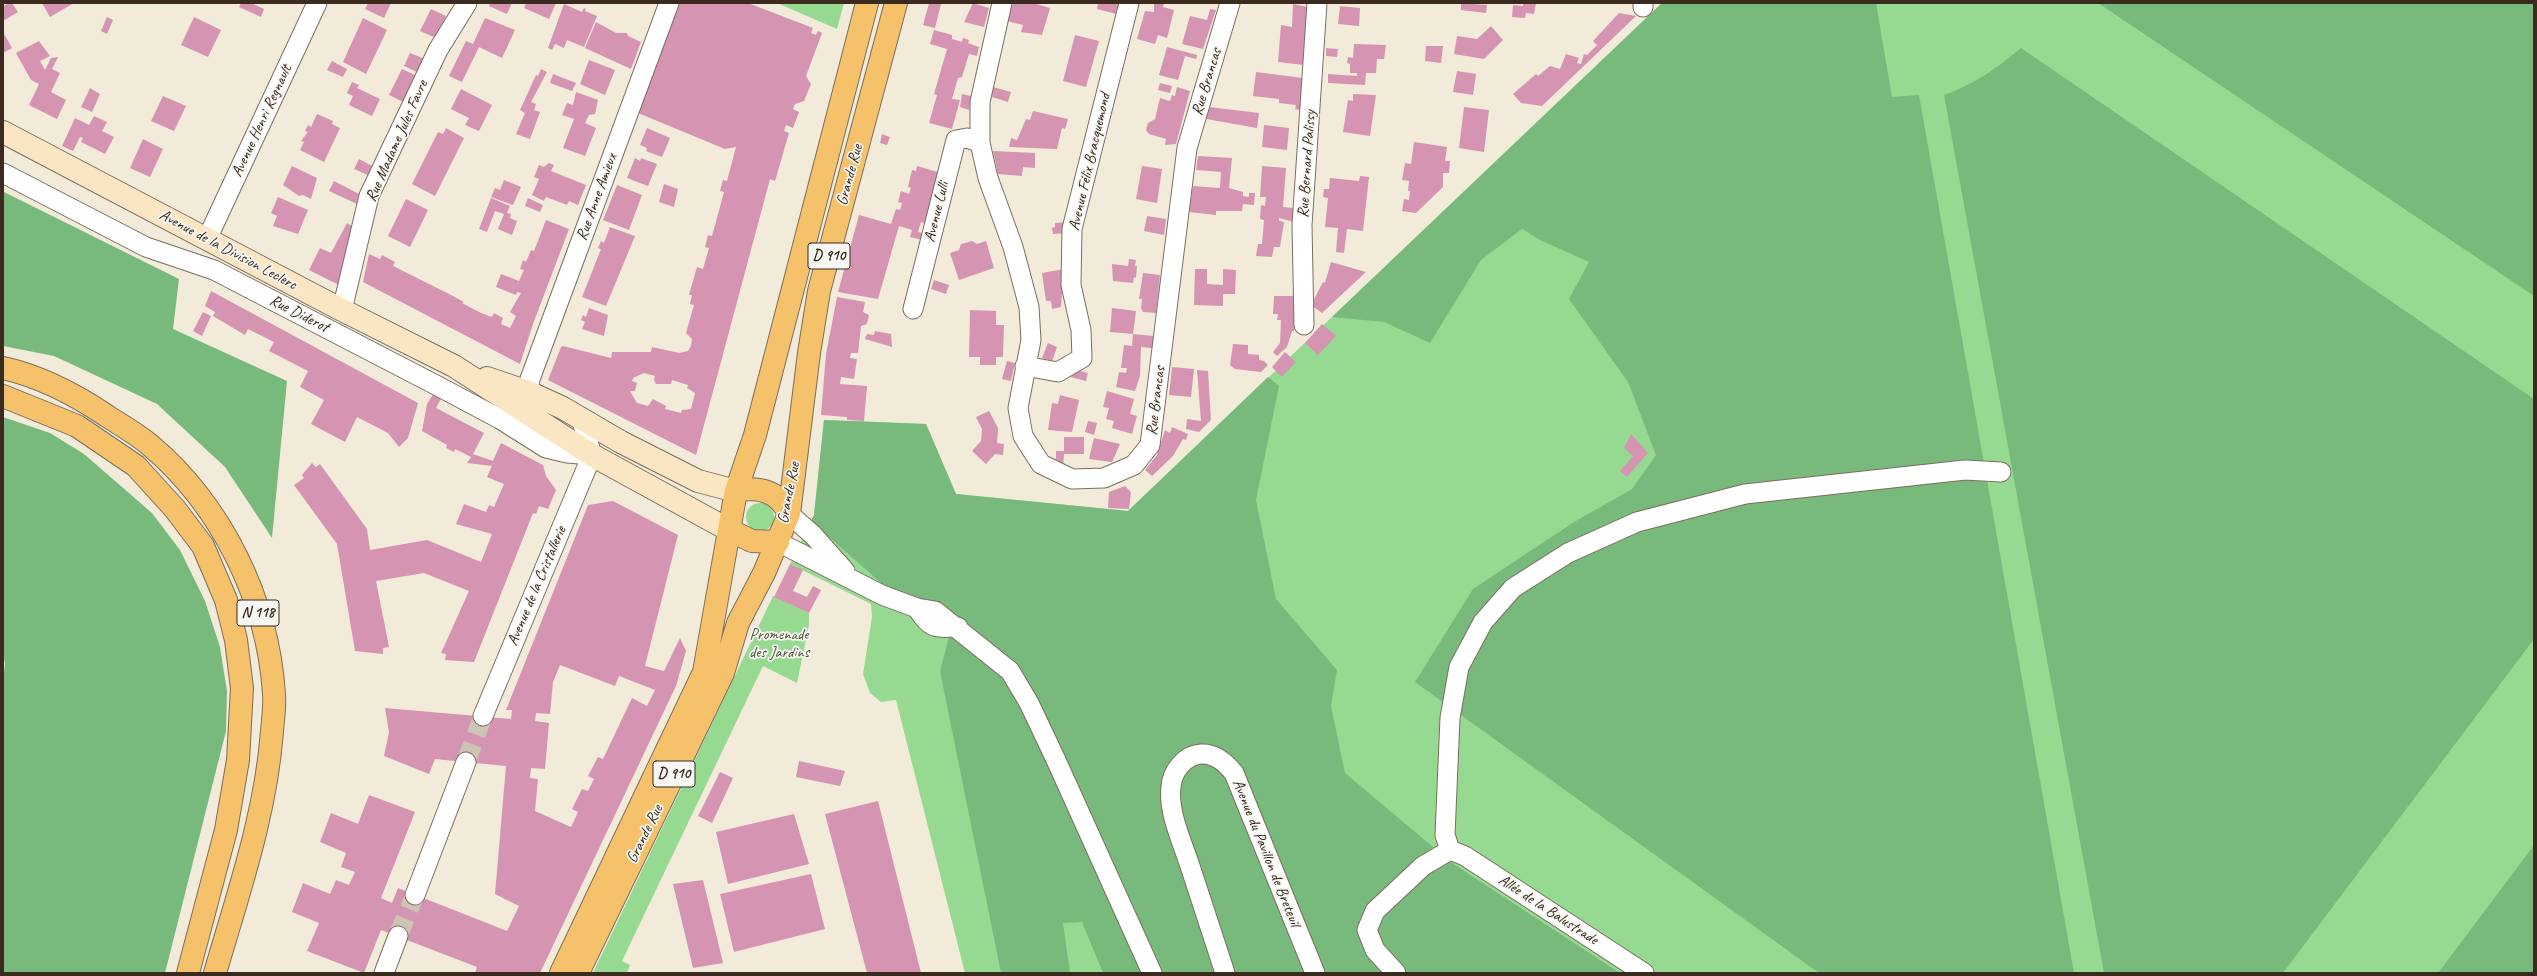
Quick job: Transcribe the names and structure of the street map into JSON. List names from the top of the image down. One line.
{"streets":{"main road":["Grande Rue","Avenue de la Division Leclerc","D 910","N 118"],"street":["Rue Brancas","Avenue Henri Regnault","Rue Madame Jules Favre","Avenue Félix Bracquemond","Rue Bernard Palissy","Rue Anne Amieux","Avenue Lulli","Rue Diderot","Avenue de la Cristallerie","Avenue du Pavillon de Breteuil","Allée de la Balustrade"]},"crossings":[["Rue Brancas","Avenue Félix Bracquemond"],["Rue Brancas","Avenue Lulli"],["Avenue Henri Regnault","Avenue de la Division Leclerc"],["Rue Madame Jules Favre","Avenue de la Division Leclerc"],["Grande Rue","Avenue de la Division Leclerc"],["Rue Anne Amieux","Avenue de la Division Leclerc"],["Avenue de la Division Leclerc","Rue Diderot"],["Avenue de la Division Leclerc","Avenue de la Cristallerie"],["Rue Diderot","Avenue de la Cristallerie"]],"parks":["Promenade des Jardins"]}
